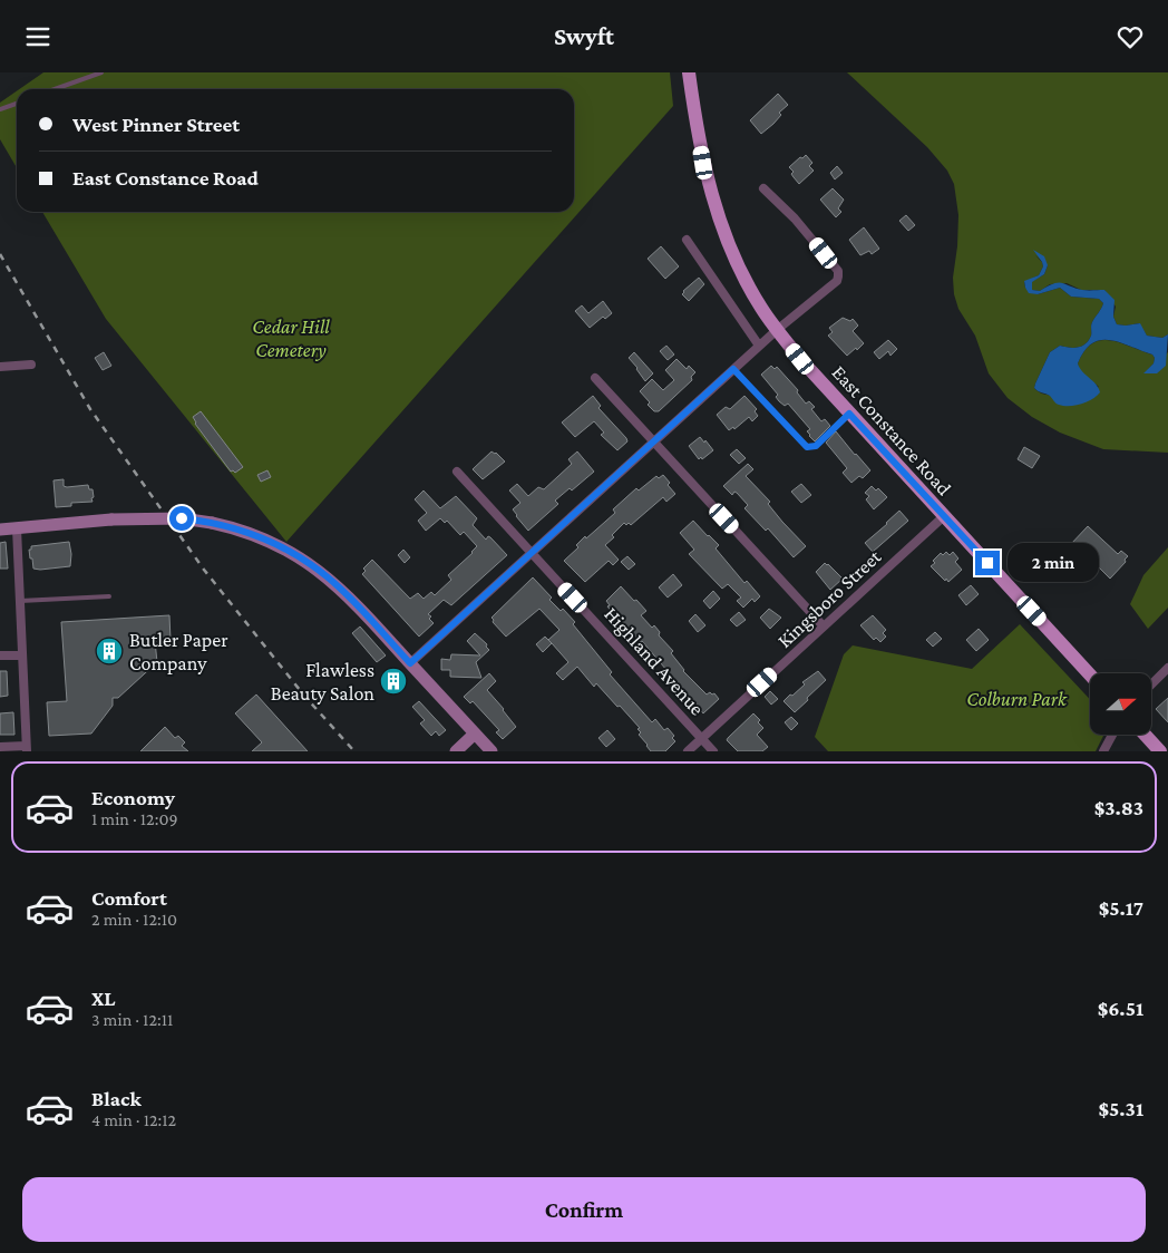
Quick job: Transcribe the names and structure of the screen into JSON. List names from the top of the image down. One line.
{"streets":{"main road":["East Constance Road"],"street":["Kingsboro Street","Highland Avenue"]},"crossings":[["East Constance Road","Kingsboro Street"],["Kingsboro Street","Highland Avenue"]],"parks":["Cedar Hill Cemetery","Colburn Park"],"places":{"building":["Butler Paper Company","Flawless Beauty Salon"]},"north":"right","page":{"header":"Swyft","banner":["West Pinner Street","East Constance Road"],"bubble":"2 min","list":[{"name":"Economy","note":"1 min · 12:09","value":"$3.83"},{"name":"Comfort","note":"2 min · 12:10","value":"$5.17"},{"name":"XL","note":"3 min · 12:11","value":"$6.51"},{"name":"Black","note":"4 min · 12:12","value":"$5.31"}],"buttons":"Confirm"}}
